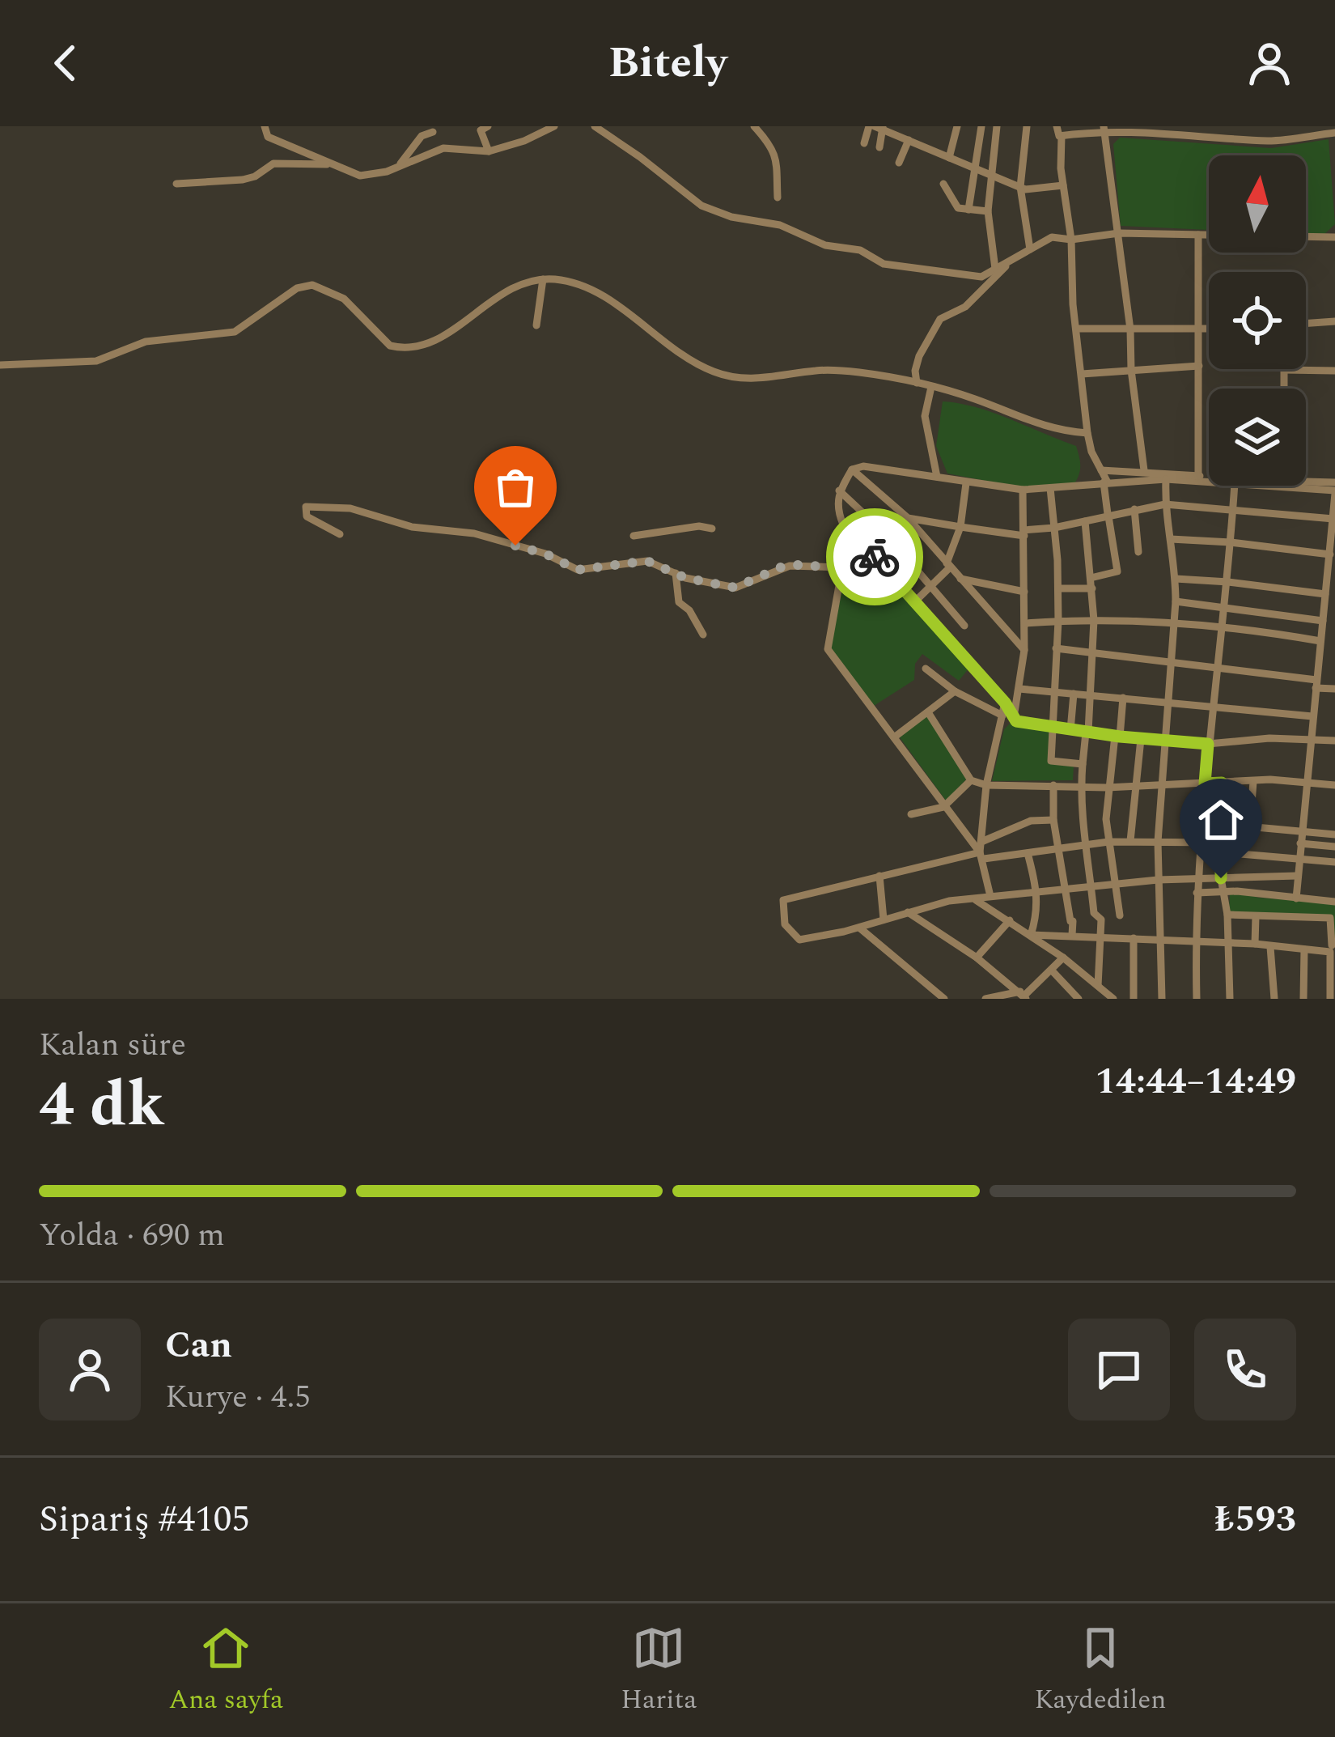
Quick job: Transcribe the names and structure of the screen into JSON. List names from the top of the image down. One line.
{"north":"top","page":{"header":"Bitely","heading":["4 dk","Kalan süre","14:44–14:49"],"panel":["Can","Kurye · 4.5","Sipariş #4105","₺593"],"bar":"Yolda · 690 m","tabs":["Ana sayfa","Harita","Kaydedilen"]}}
